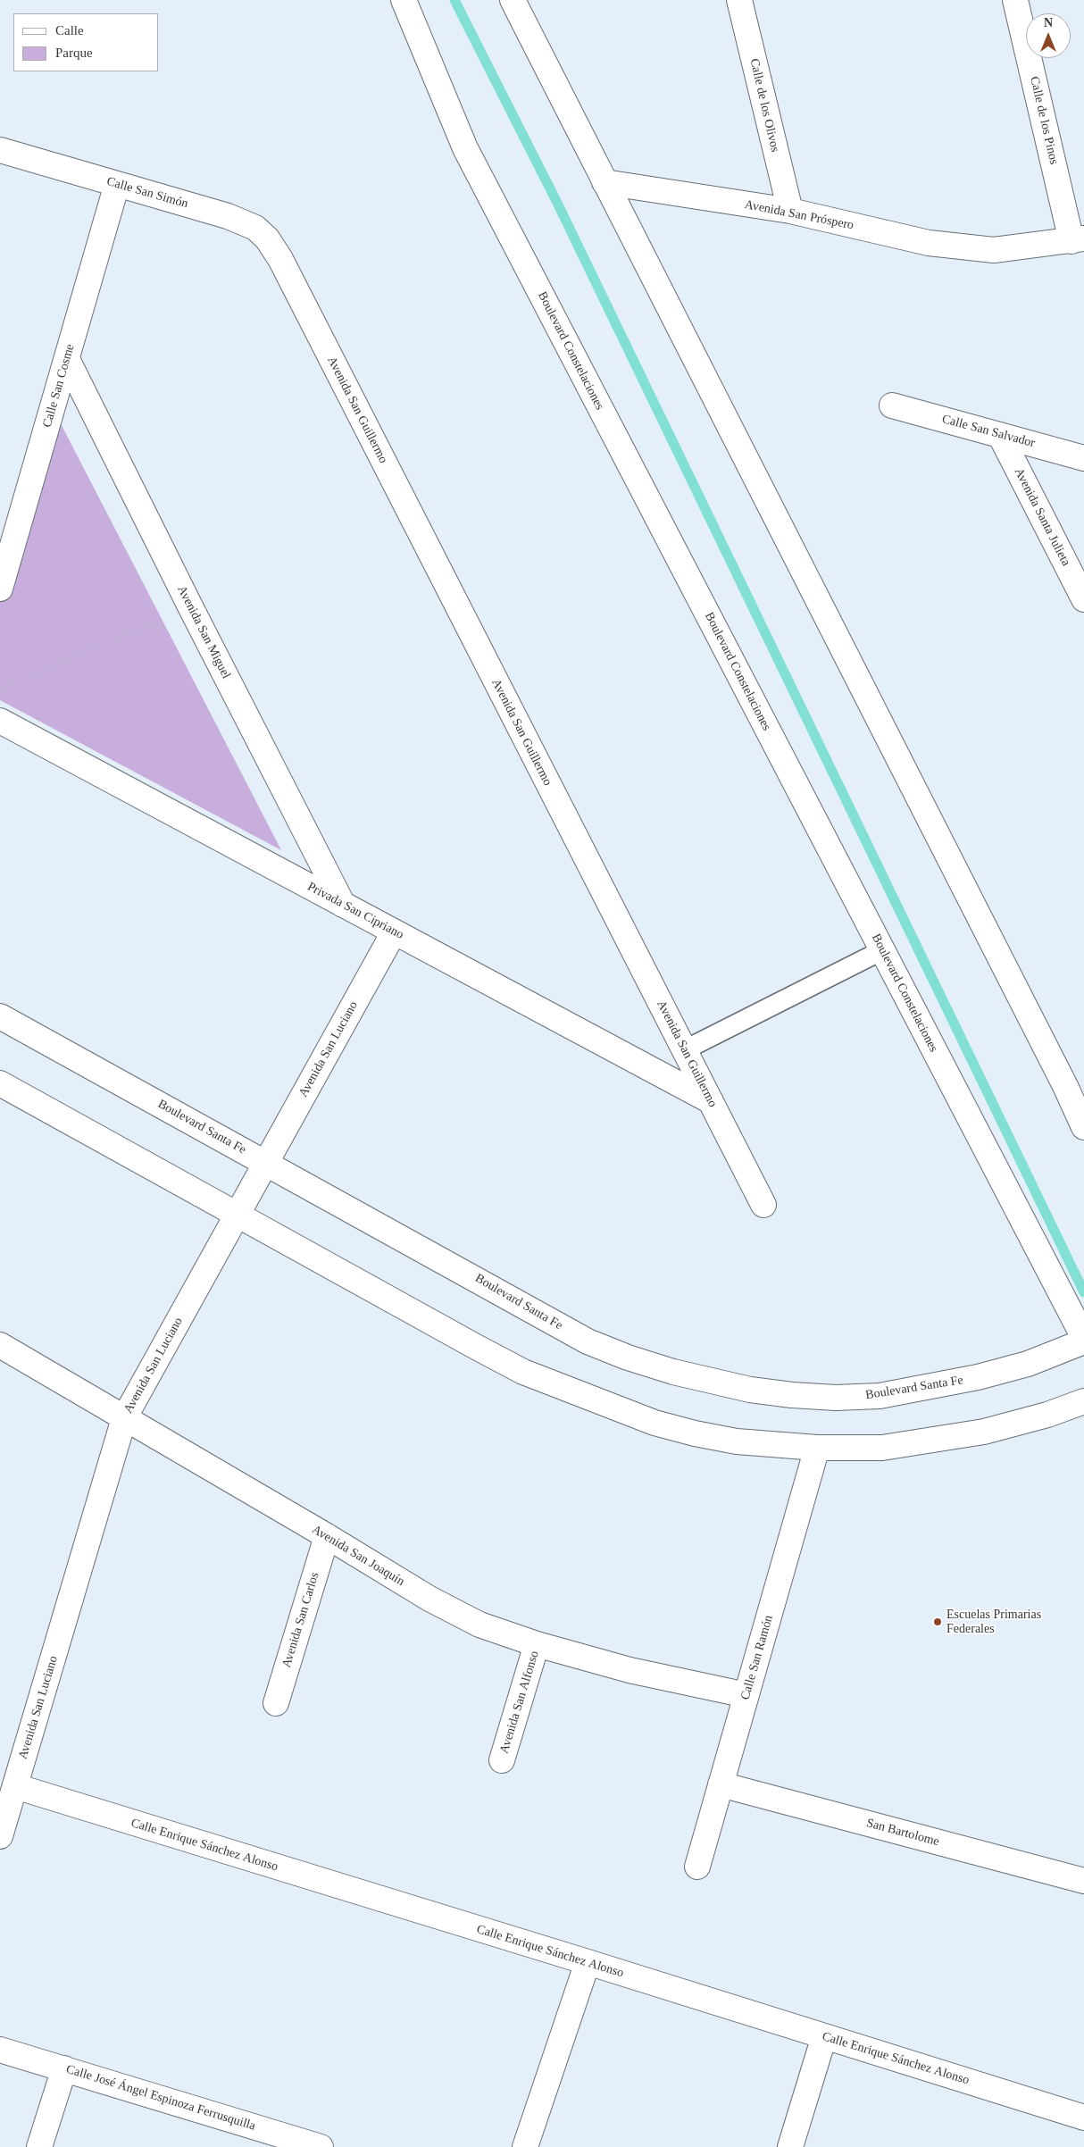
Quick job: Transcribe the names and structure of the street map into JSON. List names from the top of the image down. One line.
{"streets":{"street":["Calle de los Olivos","Calle de los Pinos","Calle San Simón","Avenida San Próspero","Boulevard Constelaciones","Calle San Cosme","Avenida San Guillermo","Calle San Salvador","Avenida Santa Julieta","Avenida San Miguel","Privada San Cipriano","Avenida San Luciano","Boulevard Santa Fe","Avenida San Joaquín","Avenida San Carlos","Calle San Ramón","Avenida San Alfonso","San Bartolome","Calle Enrique Sánchez Alonso","Calle José Ángel Espinoza Ferrusquilla"]},"crossings":[["Calle de los Olivos","Avenida San Próspero"],["Calle de los Pinos","Avenida San Próspero"],["Calle San Simón","Calle San Cosme"],["Calle San Simón","Avenida San Guillermo"],["Boulevard Constelaciones","Boulevard Santa Fe"],["Calle San Cosme","Avenida San Miguel"],["Avenida San Guillermo","Privada San Cipriano"],["Calle San Salvador","Avenida Santa Julieta"],["Avenida San Miguel","Privada San Cipriano"],["Privada San Cipriano","Avenida San Luciano"],["Avenida San Luciano","Boulevard Santa Fe"],["Avenida San Luciano","Avenida San Joaquín"],["Avenida San Luciano","Calle Enrique Sánchez Alonso"],["Avenida San Joaquín","Avenida San Carlos"],["Avenida San Joaquín","Calle San Ramón"],["Avenida San Joaquín","Avenida San Alfonso"],["Calle San Ramón","San Bartolome"]],"places":["Escuelas Primarias Federales"],"legend":["Calle","Parque"],"north":"top"}
